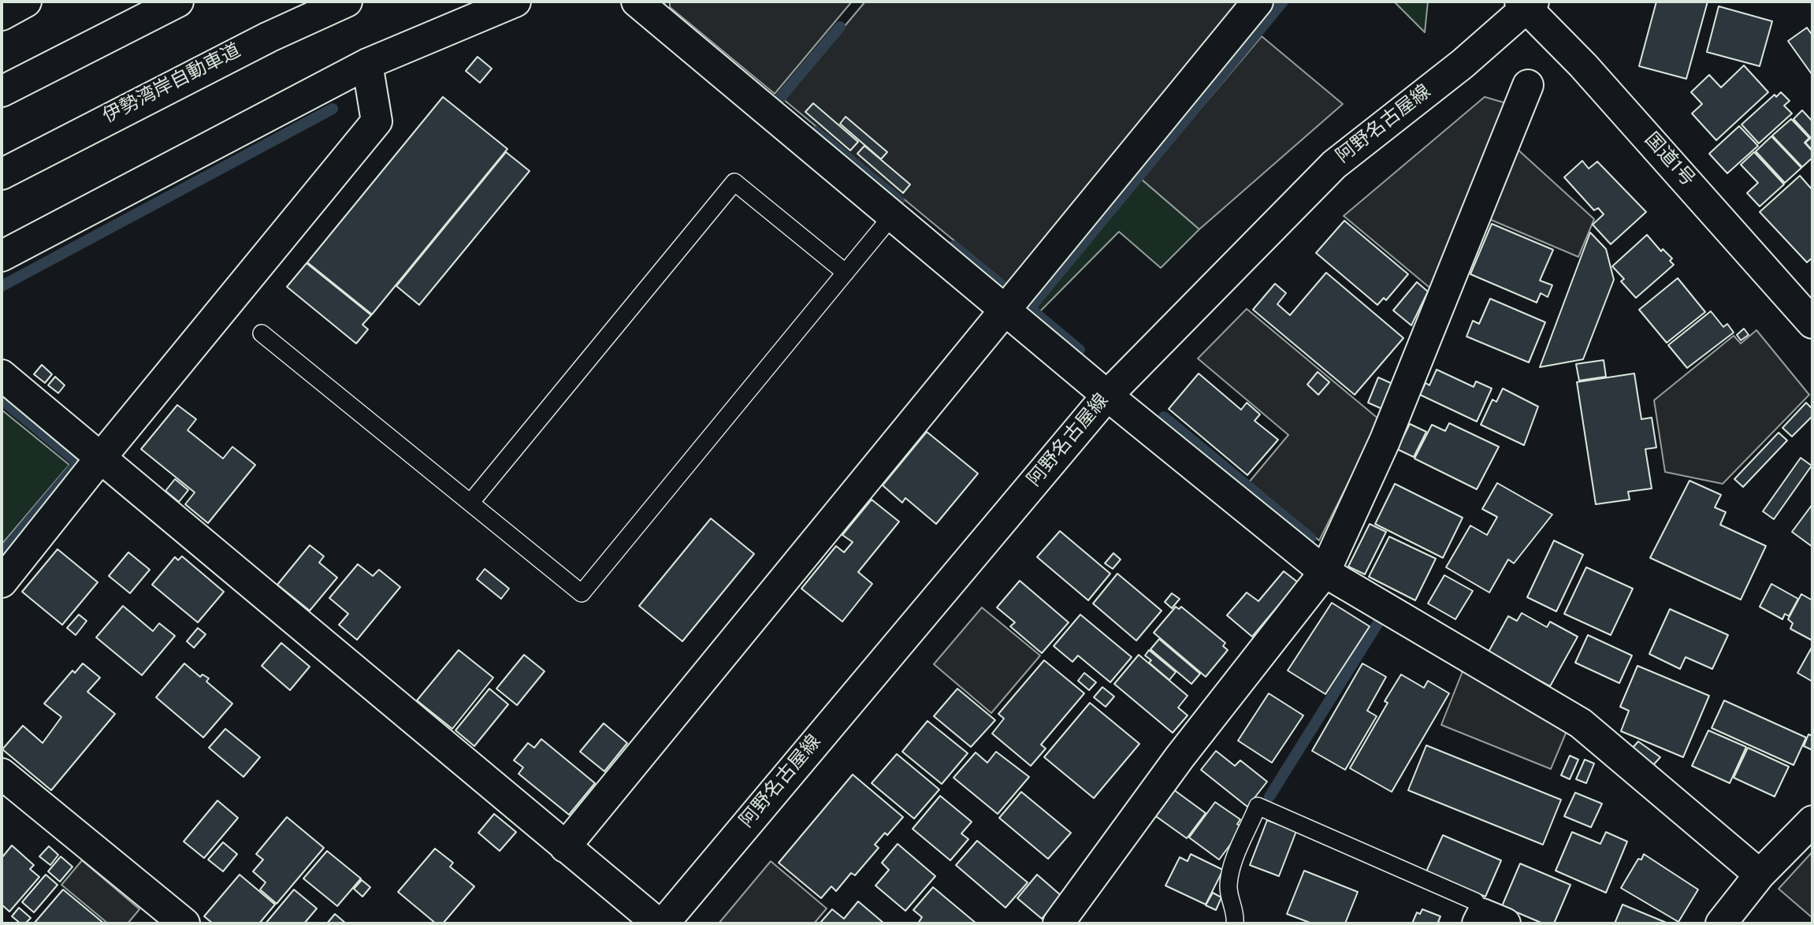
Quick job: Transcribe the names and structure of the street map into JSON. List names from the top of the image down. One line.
{"streets":{"main road":["伊勢湾岸自動車道","阿野名古屋線","国道1号"]},"crossings":[["阿野名古屋線","国道1号"]]}
